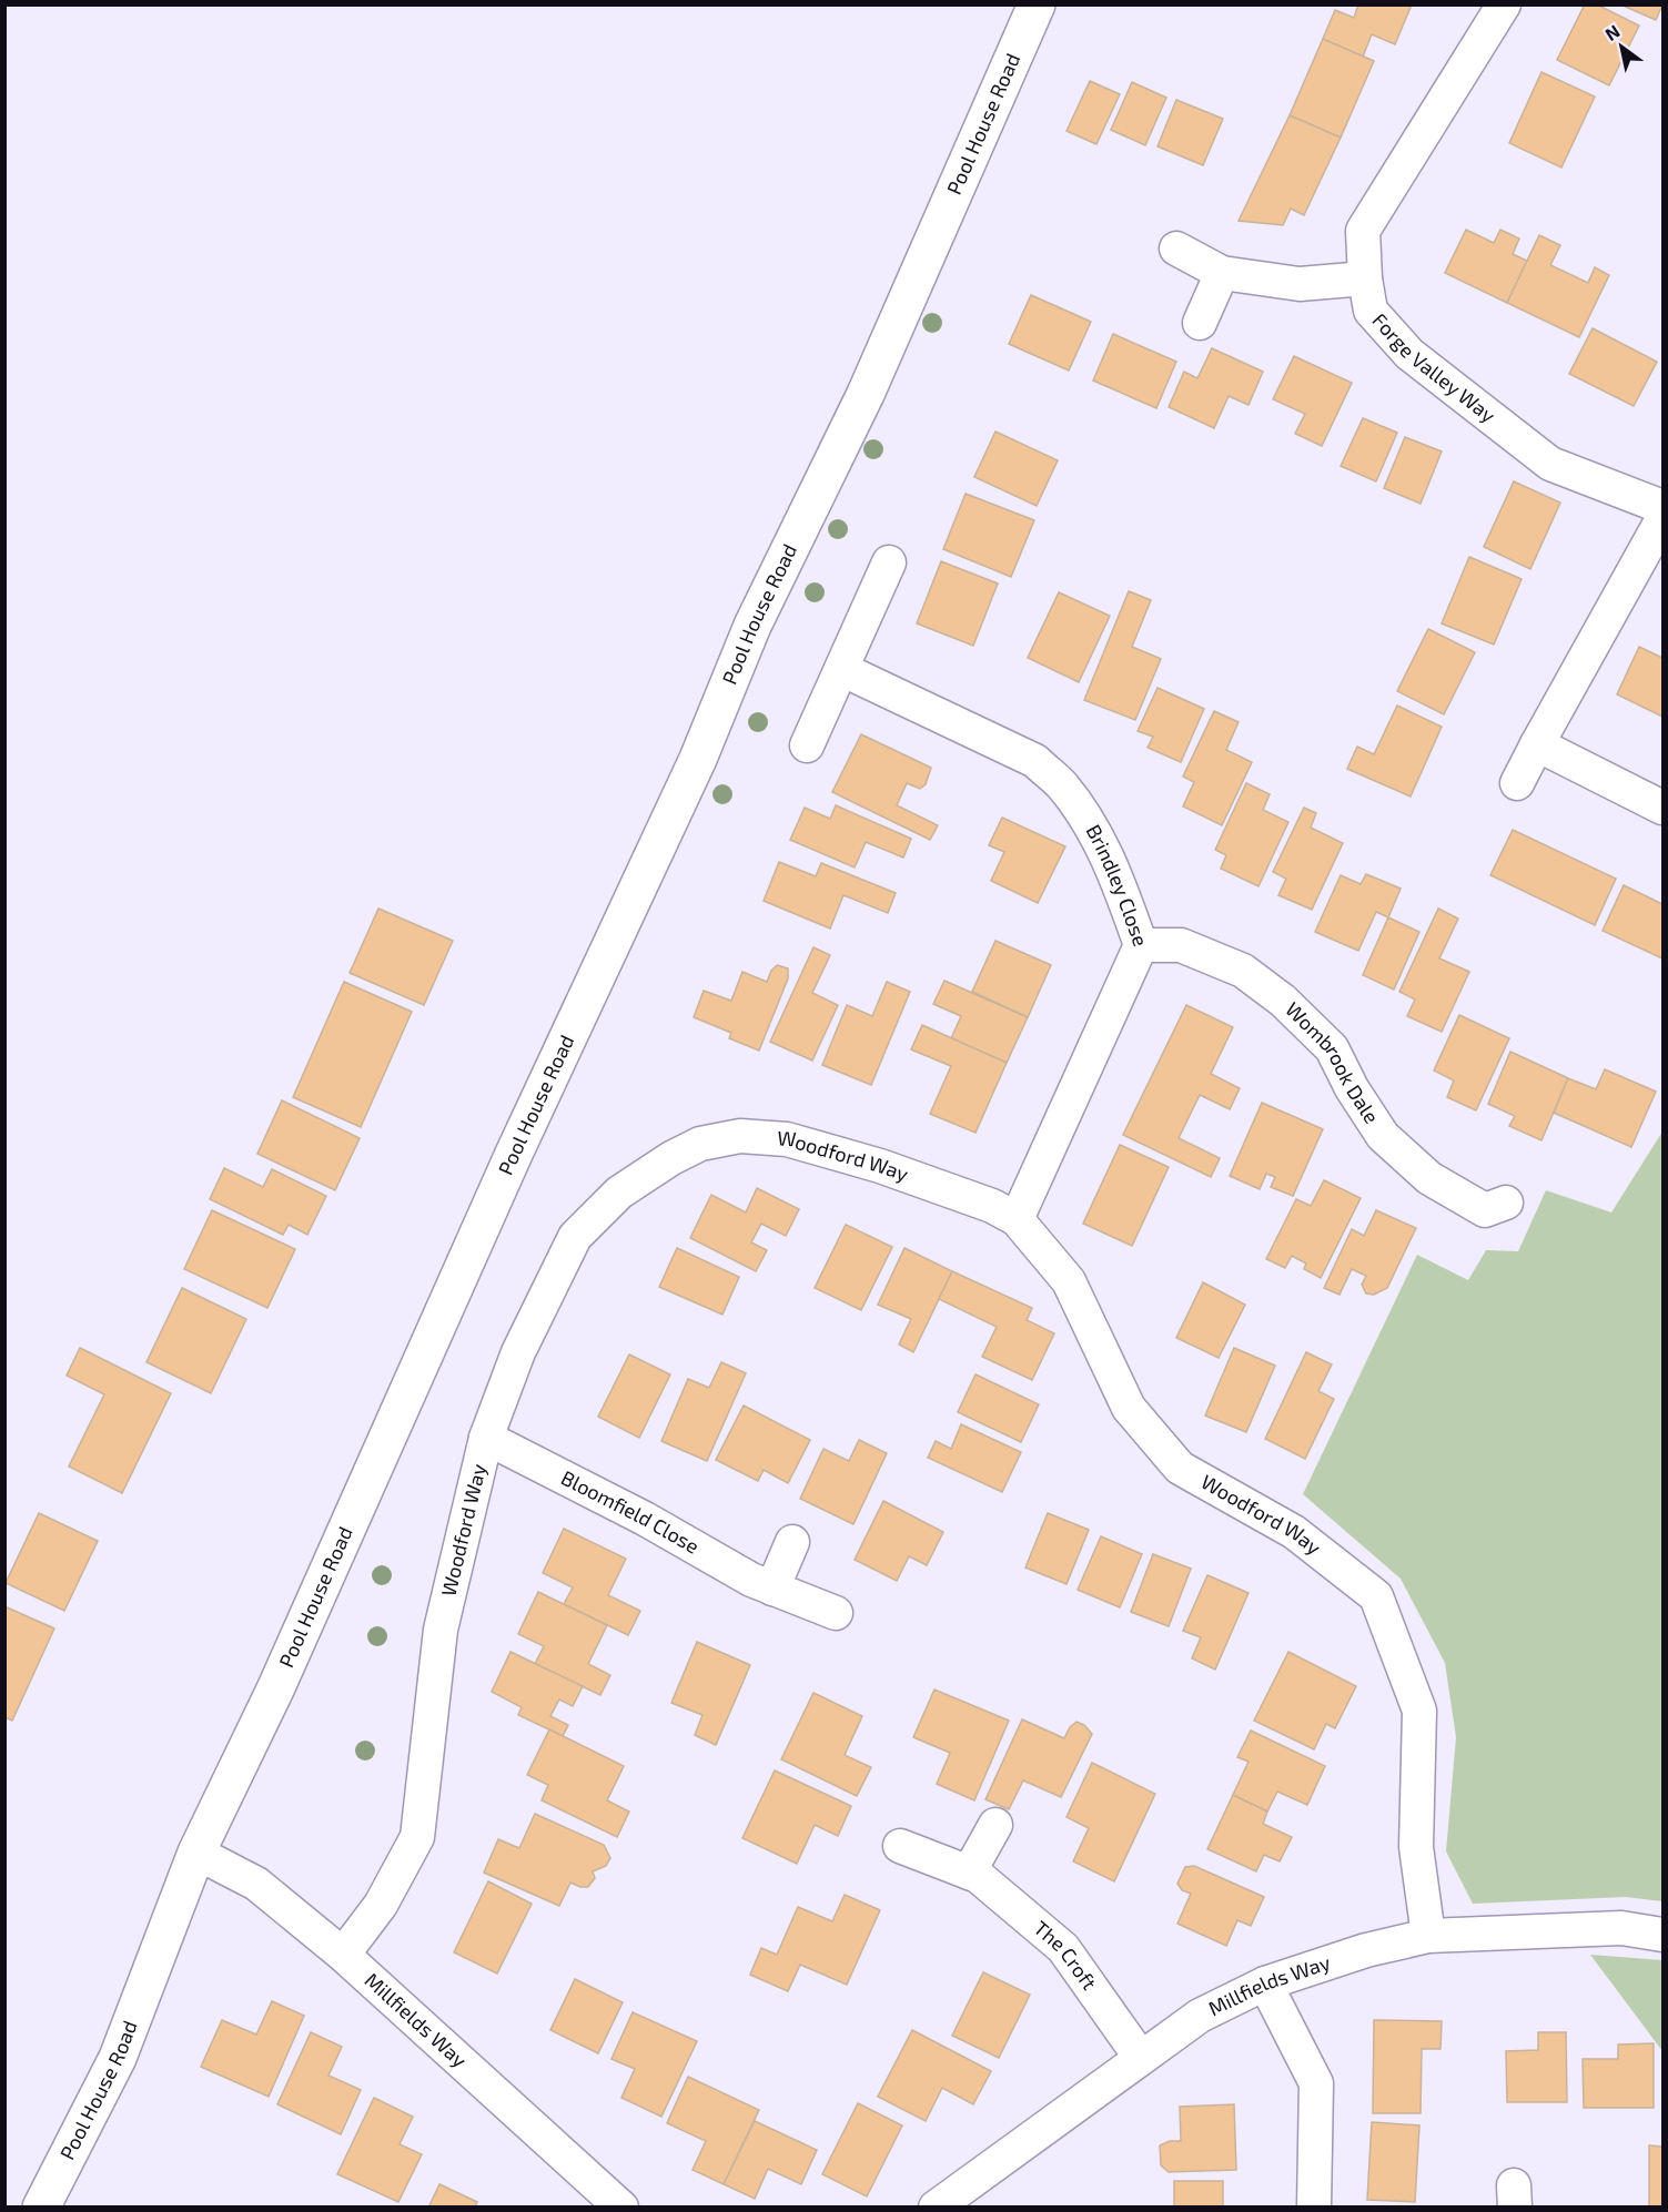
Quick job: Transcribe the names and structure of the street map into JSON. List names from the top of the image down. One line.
{"streets":{"street":["Pool House Road","Forge Valley Way","Brindley Close","Wombrook Dale","Woodford Way","Bloomfield Close","The Croft","Millfields Way"]},"crossings":[["Pool House Road","Millfields Way"],["Brindley Close","Wombrook Dale"],["Brindley Close","Woodford Way"],["Woodford Way","Bloomfield Close"],["Woodford Way","Millfields Way"],["The Croft","Millfields Way"]],"north":"top left"}
